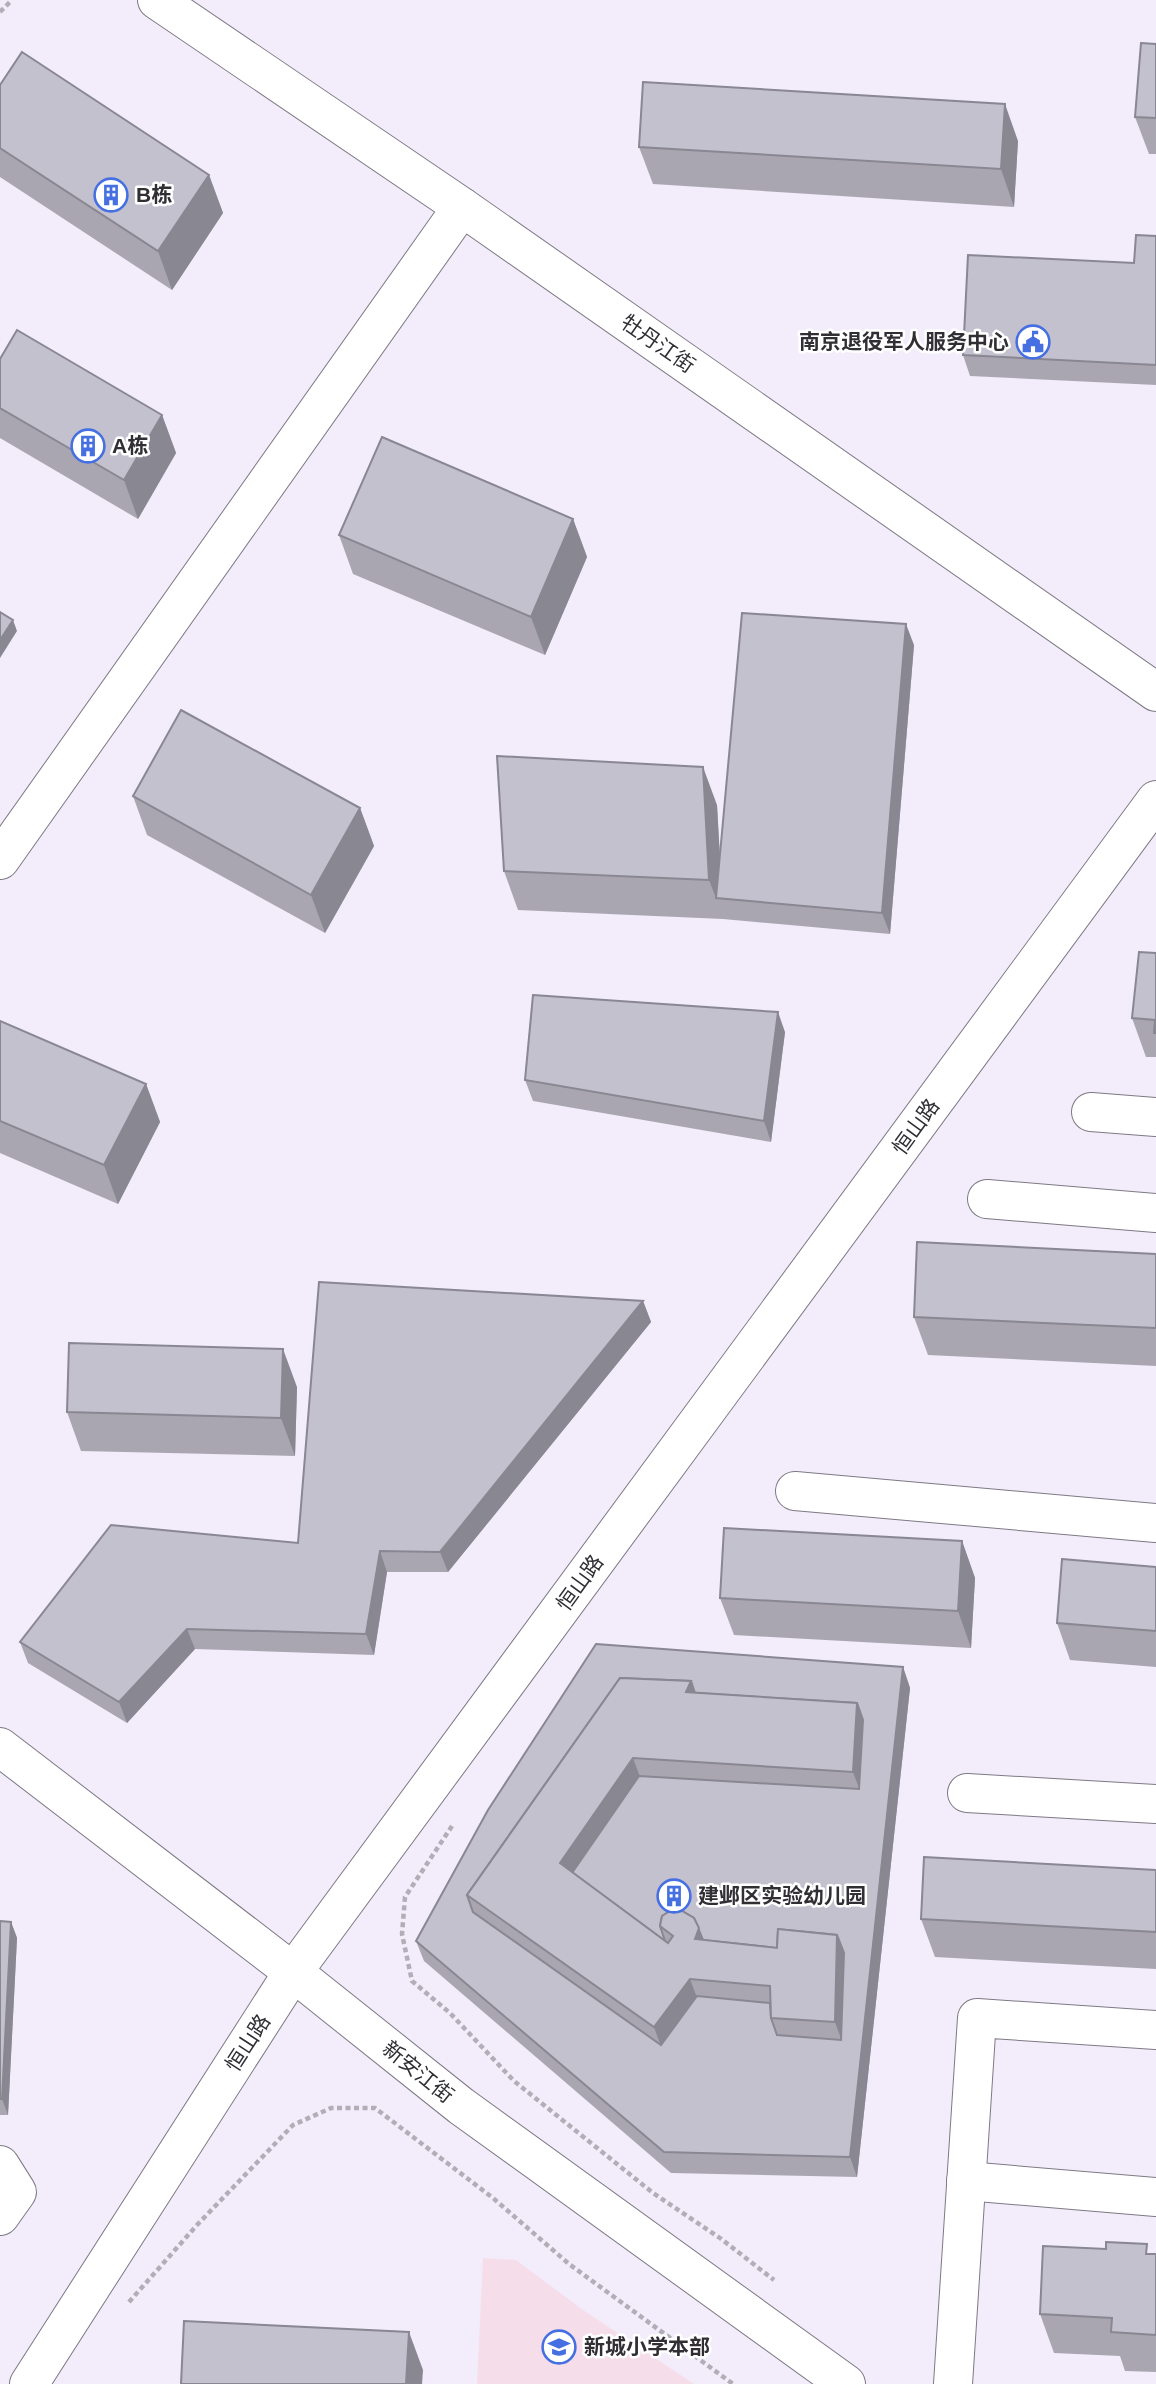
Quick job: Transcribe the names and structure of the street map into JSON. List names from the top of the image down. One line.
{"streets":{"street":["牡丹江街","恒山路","新安江街"]},"crossings":[["恒山路","新安江街"]],"places":{"building":["B栋","A栋","建邺区实验幼儿园"],"public building":["南京退役军人服务中心"],"school or university":["新城小学本部"]}}
